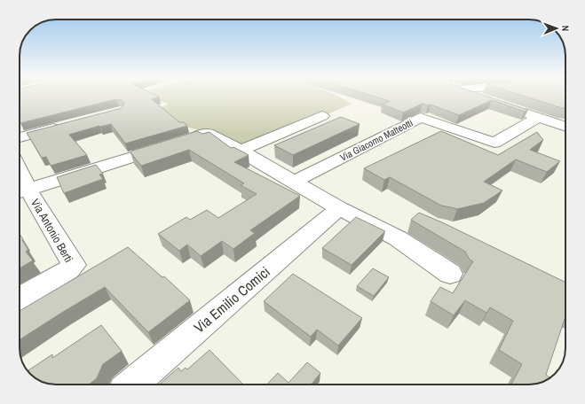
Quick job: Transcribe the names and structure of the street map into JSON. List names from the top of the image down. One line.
{"streets":{"street":["Via Giacomo Matteotti","Via Antonio Berti","Via Emilio Comici"]},"north":"right"}
